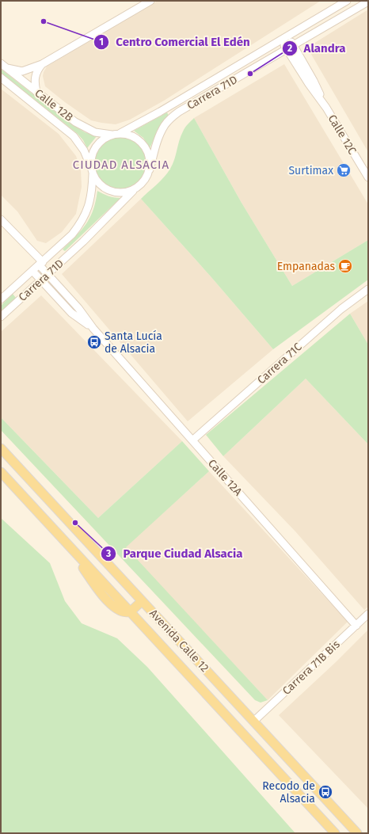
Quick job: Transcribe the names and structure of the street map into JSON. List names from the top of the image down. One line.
{"streets":{"main road":["Avenida Calle 12"],"street":["Carrera 71D","Calle 12B","Calle 12C","Carrera 71C","Calle 12A","Carrera 71B Bis"]},"crossings":[["Carrera 71D","Calle 12B"],["Carrera 71D","Calle 12C"],["Carrera 71D","Calle 12A"],["Carrera 71C","Calle 12A"],["Calle 12A","Carrera 71B Bis"],["Avenida Calle 12","Carrera 71B Bis"]],"districts":["CIUDAD ALSACIA"],"places":{"other":["Centro Comercial El Edén","Alandra","Parque Ciudad Alsacia"],"supermarket":["Surtimax"],"cafe":["Empanadas"],"bus stop":["Santa Lucía de Alsacia","Recodo de Alsacia"]}}
